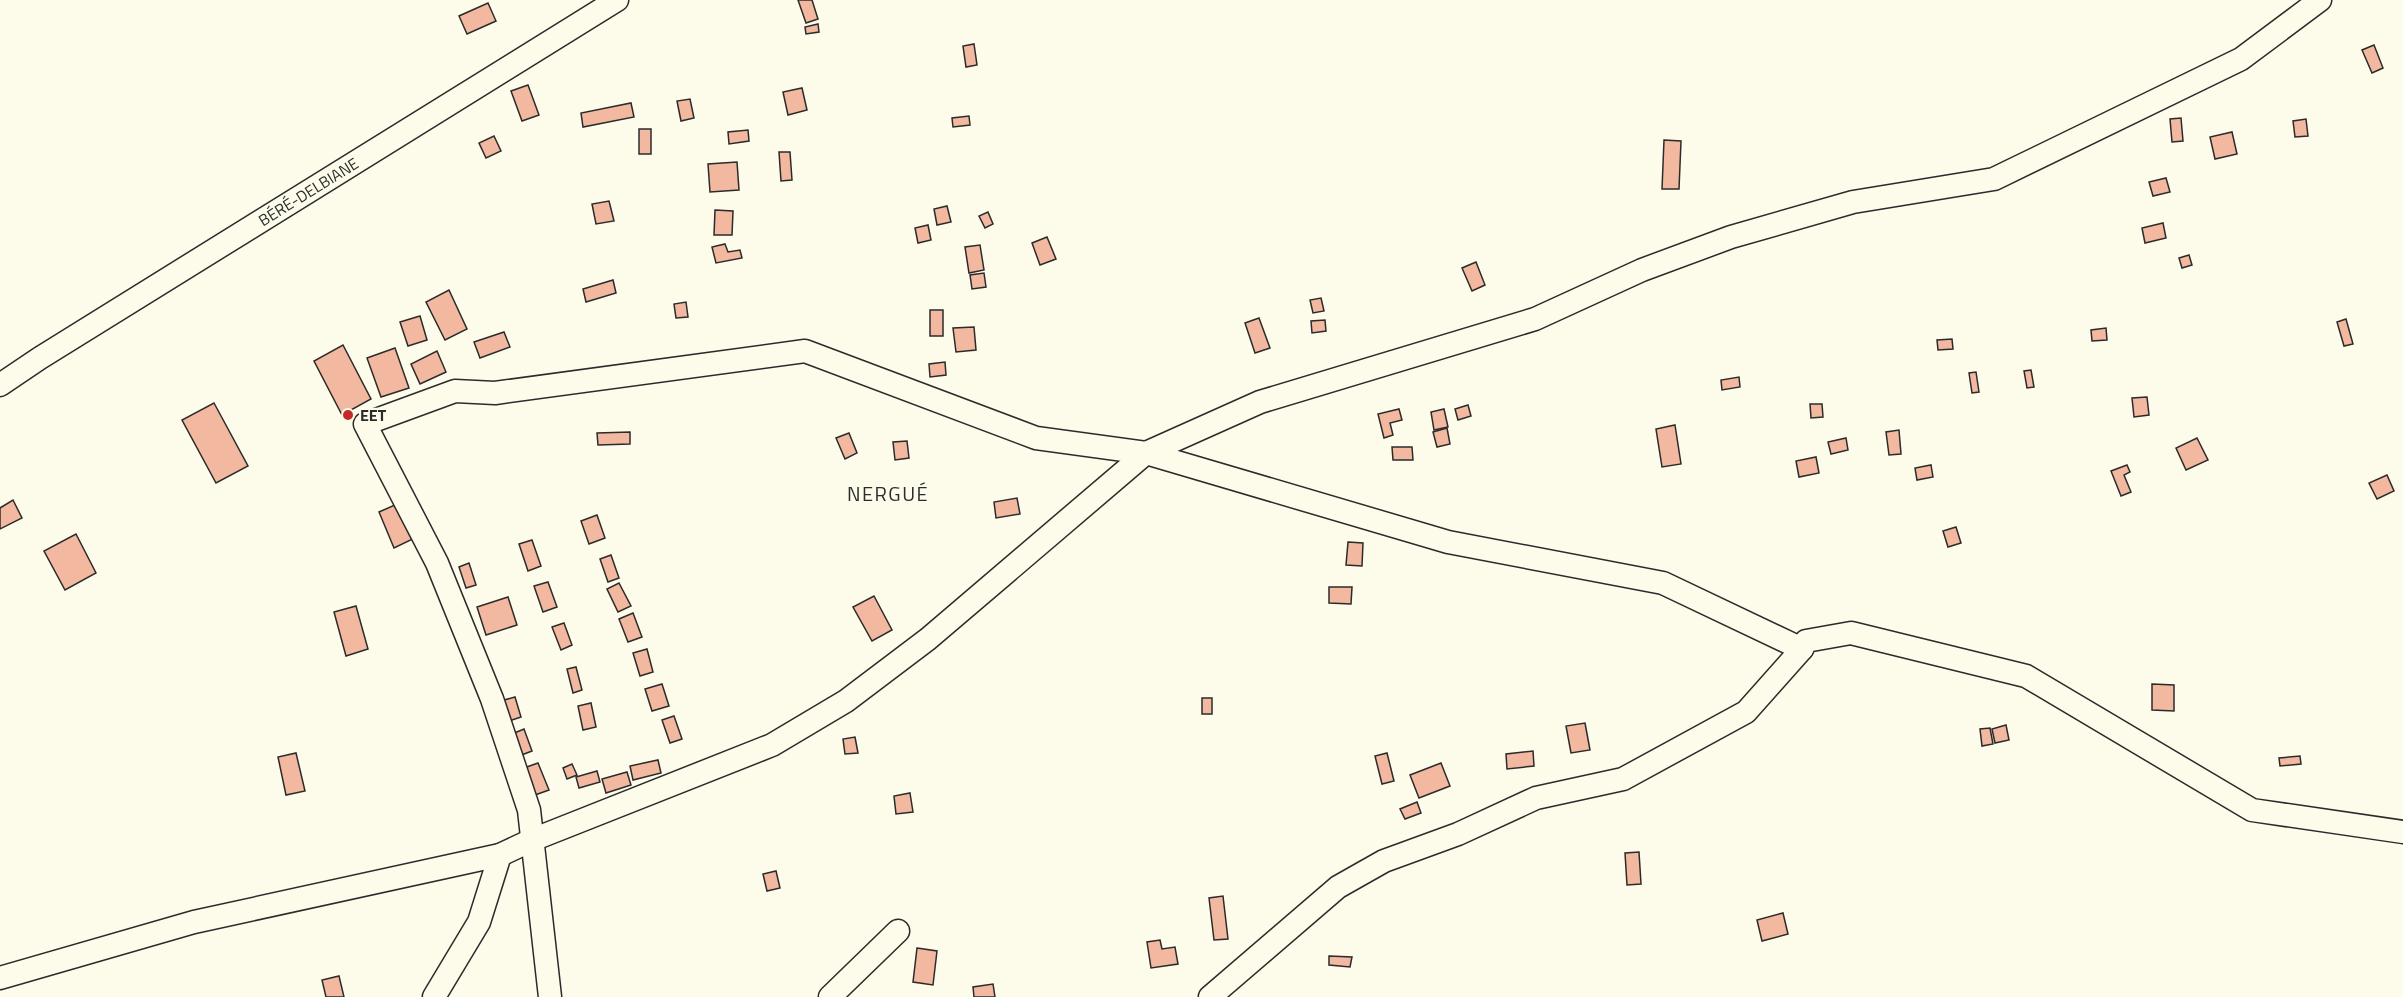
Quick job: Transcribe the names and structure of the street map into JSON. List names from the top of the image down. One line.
{"streets":{"street":["BÉRÉ-DELBIANE"]},"districts":["NERGUÉ"],"places":["EET"]}
